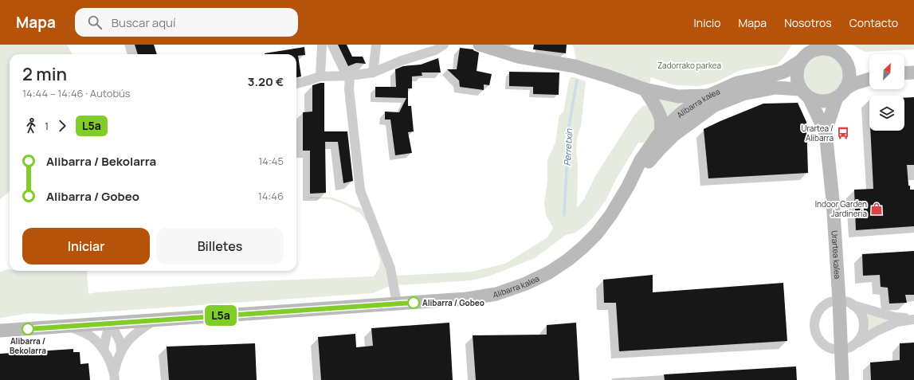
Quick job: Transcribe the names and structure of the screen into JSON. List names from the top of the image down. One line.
{"streets":{"street":["Alibarra kalea","Urartea kalea"]},"crossings":[["Alibarra kalea","Urartea kalea"]],"water":["Perretxin"],"parks":["Zadorrako parkea"],"places":{"bus stop":["Urartea / Alibarra"],"shop":["Indoor Garden Jardinería"],"other":["Alibarra / Gobeo","Alibarra / Bekolarra"]},"lines":["bus line L5a"],"north":"top right","page":{"header":"Mapa","search":"Buscar aquí","nav":["Inicio","Mapa","Nosotros","Contacto"],"on_map":"L5a","heading":["2 min","14:44 – 14:46 · Autobús","3.20 €"],"legs":["1","L5a"],"list":[{"name":"Alibarra / Bekolarra","value":"14:45"},{"name":"Alibarra / Gobeo","value":"14:46"}],"buttons":["Iniciar","Billetes"]}}
